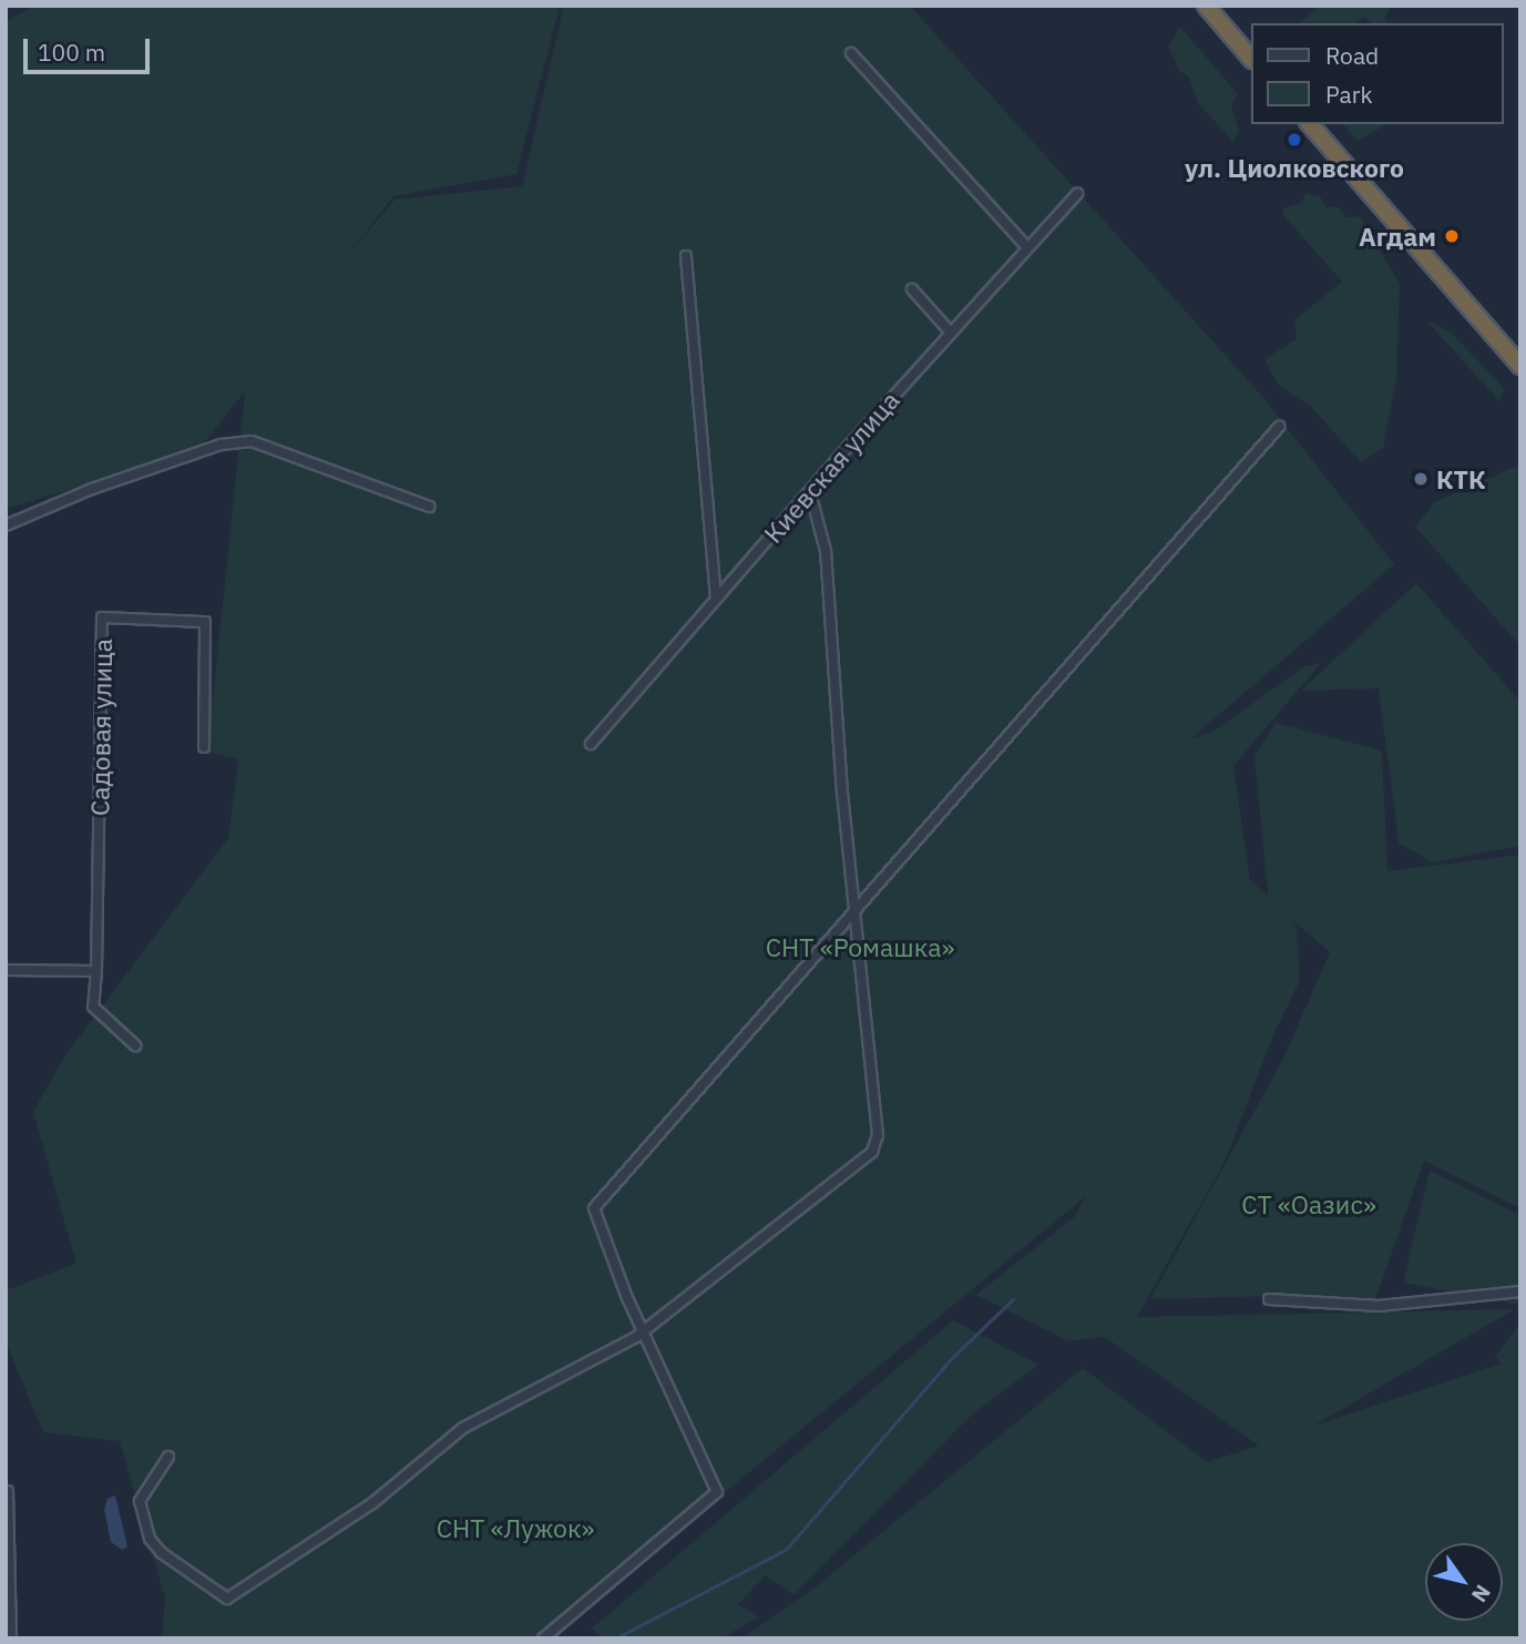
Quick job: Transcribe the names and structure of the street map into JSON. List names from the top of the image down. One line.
{"streets":{"street":["Киевская улица","Садовая улица"]},"parks":["СНТ «Ромашка»","СТ «Оазис»","СНТ «Лужок»"],"places":["ул. Циолковского","Агдам","КТК"],"legend":["Road","Park"],"scale_bar":"100 m","north":"bottom right"}
